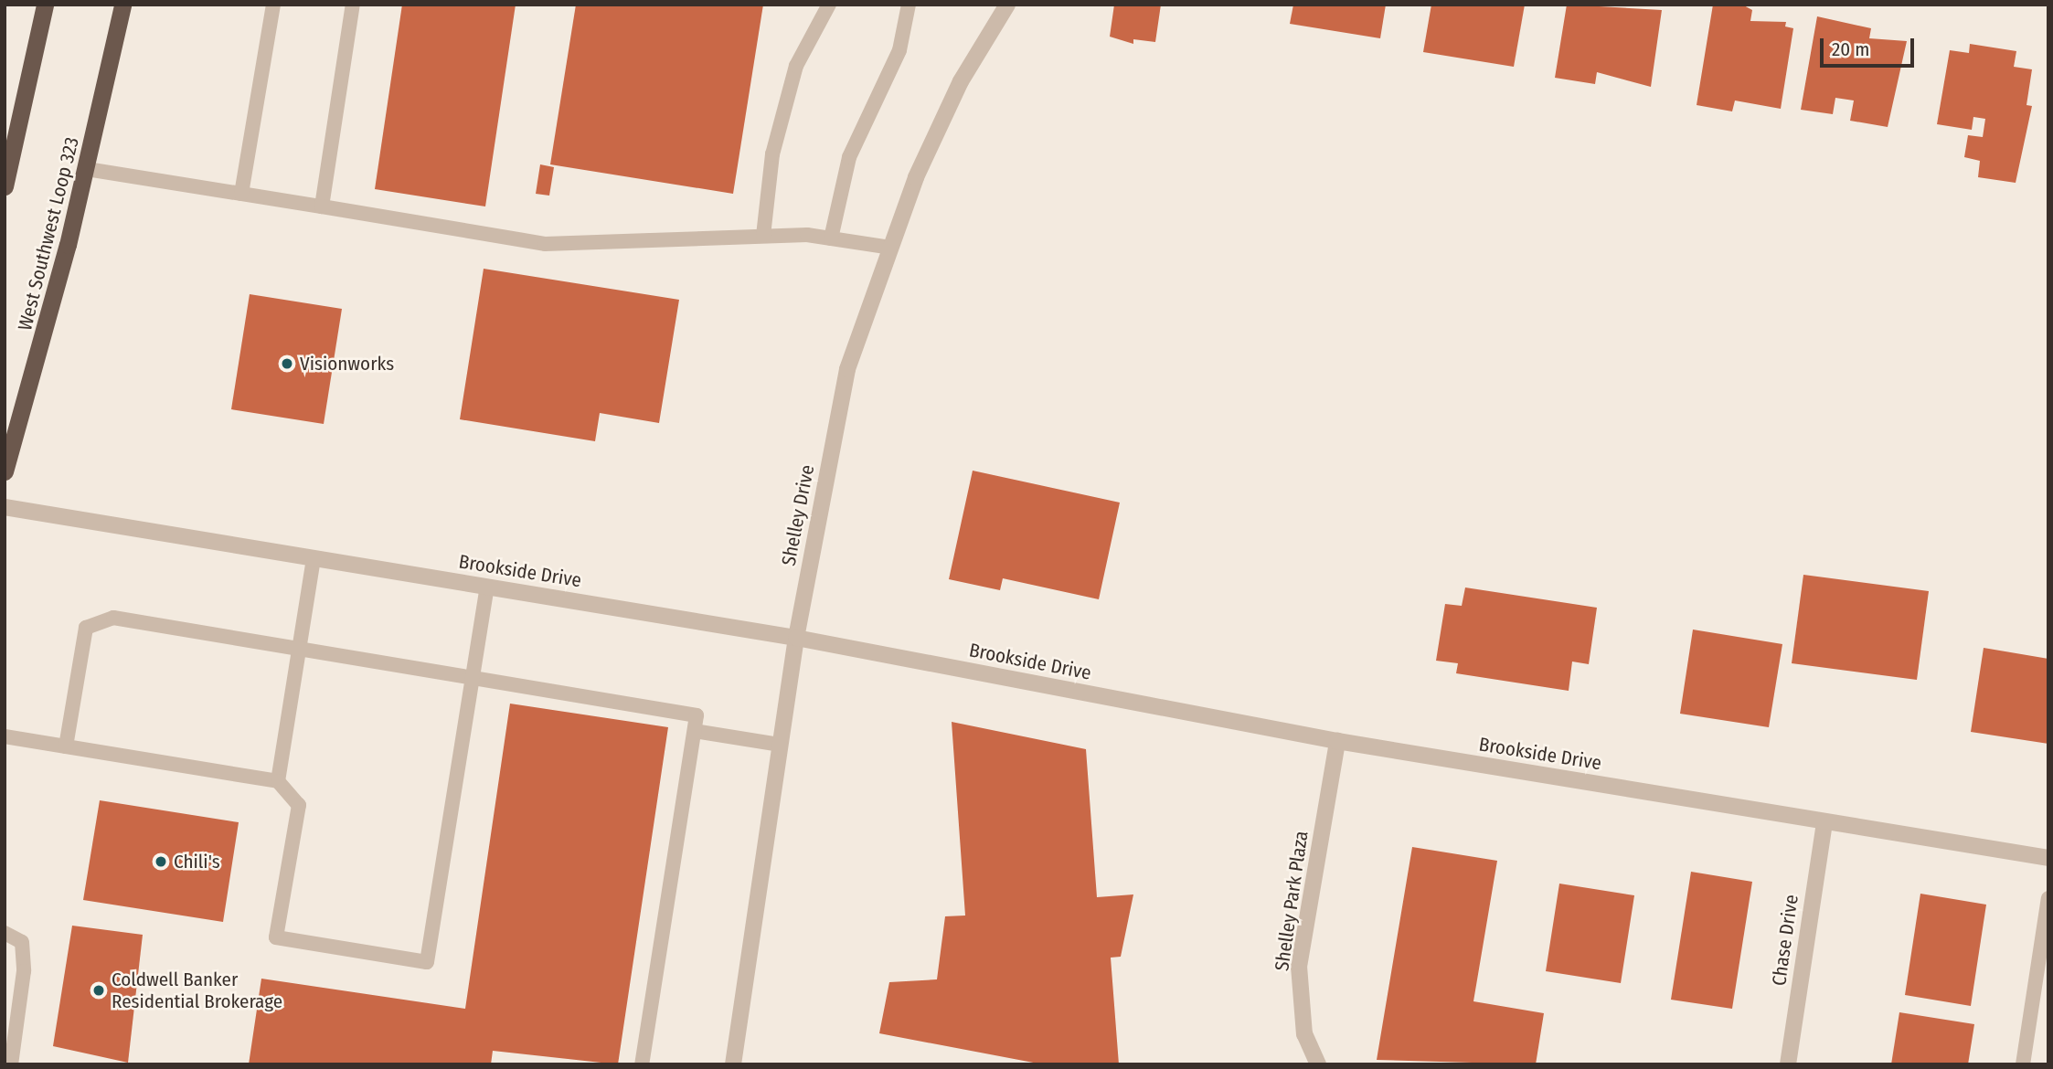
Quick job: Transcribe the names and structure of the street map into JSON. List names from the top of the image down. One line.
{"streets":{"highway":["West Southwest Loop 323"],"street":["Shelley Drive","Brookside Drive","Shelley Park Plaza","Chase Drive"]},"crossings":[["Shelley Drive","Brookside Drive"],["Brookside Drive","Shelley Park Plaza"],["Brookside Drive","Chase Drive"]],"places":["Visionworks","Chili's","Coldwell Banker Residential Brokerage"],"scale_bar":"20 m"}
